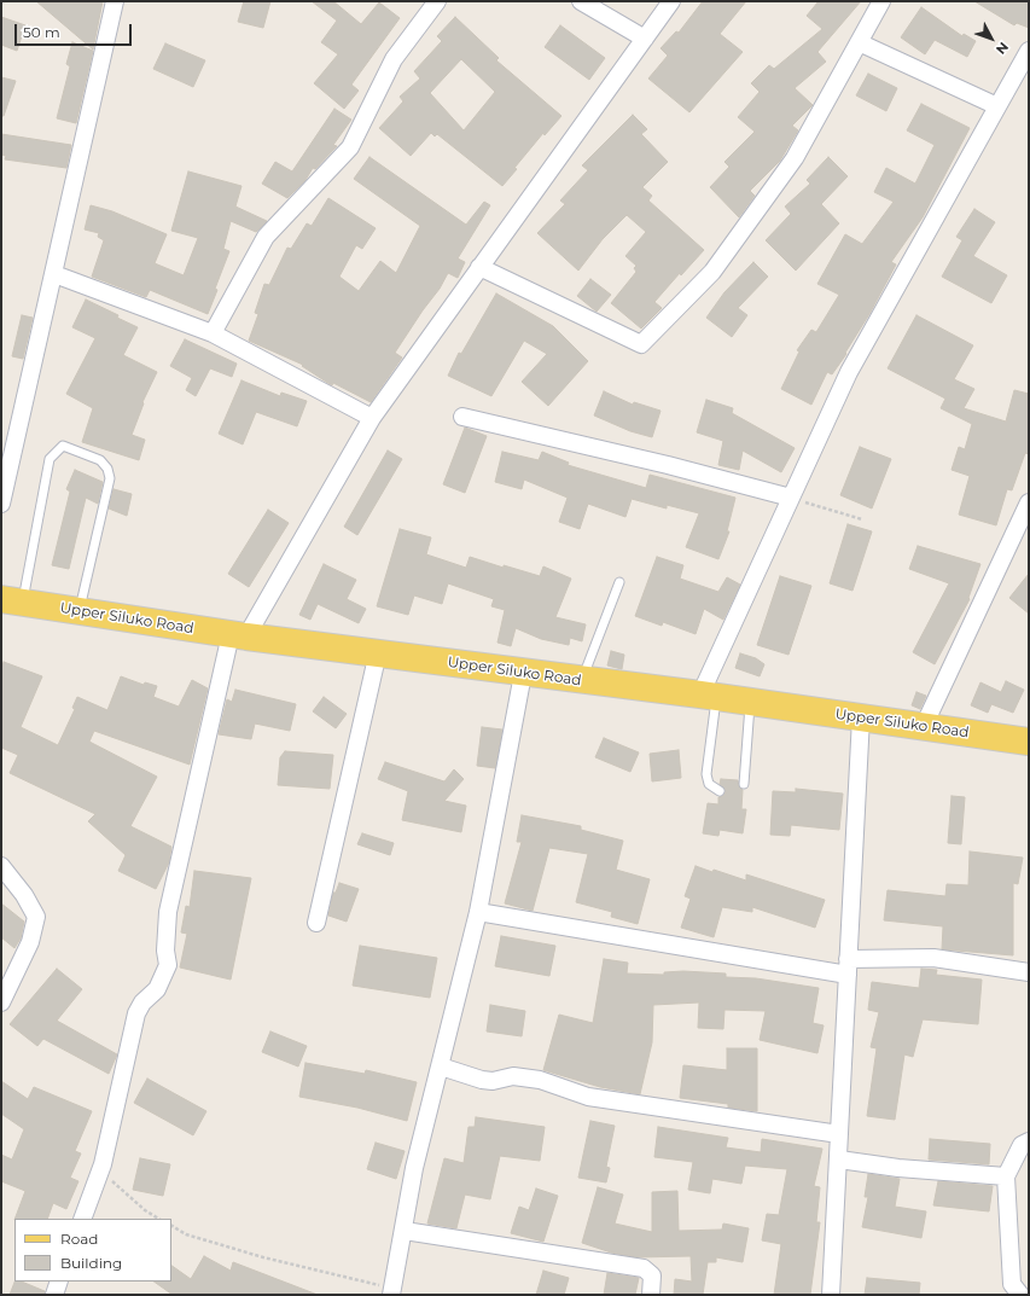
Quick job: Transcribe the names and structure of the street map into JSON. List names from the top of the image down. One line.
{"streets":{"main road":["Upper Siluko Road"]},"legend":["Road","Building"],"scale_bar":"50 m","north":"bottom right"}
